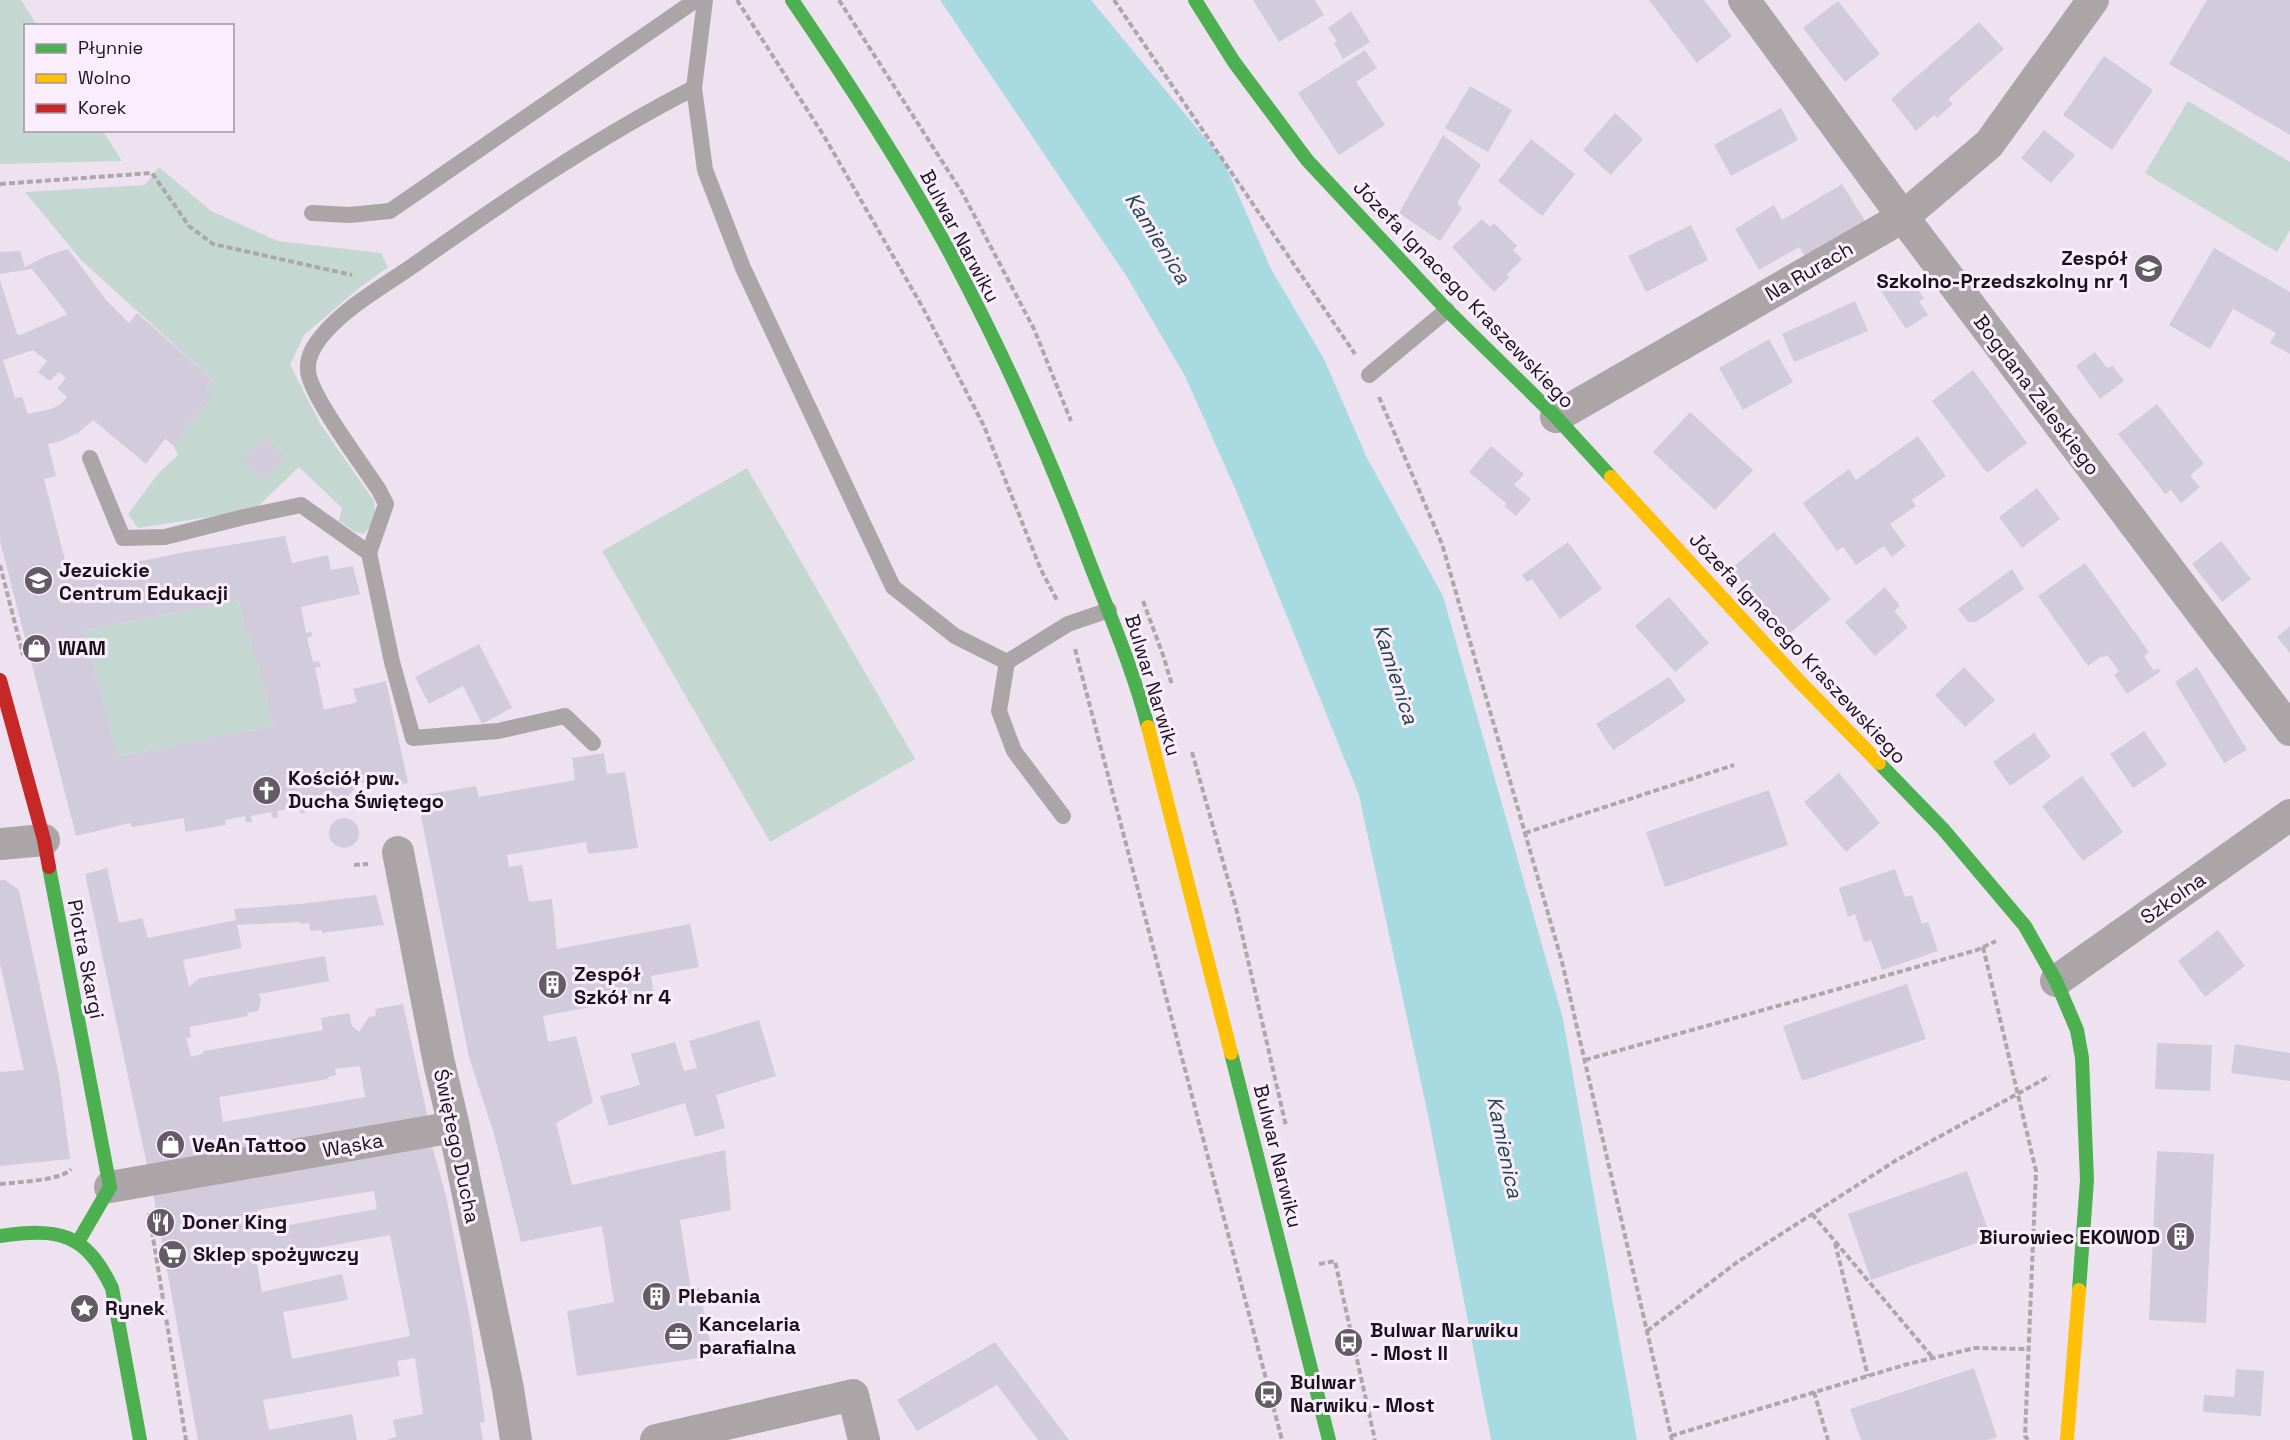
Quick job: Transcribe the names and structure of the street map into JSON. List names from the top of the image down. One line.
{"streets":{"street":["Bulwar Narwiku","Na Rurach","Józefa Ignacego Kraszewskiego","Bogdana Zaleskiego","Szkolna","Piotra Skargi","Wąska","Świętego Ducha"]},"crossings":[["Na Rurach","Józefa Ignacego Kraszewskiego"],["Na Rurach","Bogdana Zaleskiego"],["Józefa Ignacego Kraszewskiego","Szkolna"],["Piotra Skargi","Wąska"],["Wąska","Świętego Ducha"]],"water":["Kamienica"],"places":{"school or university":["Zespół Szkolno-Przedszkolny nr 1","Jezuickie Centrum Edukacji"],"shop":["WAM","VeAn Tattoo"],"church":["Kościół pw. Ducha Świętego"],"building":["Zespół Szkół nr 4","Biurowiec EKOWOD","Plebania"],"restaurant":["Doner King"],"supermarket":["Sklep spożywczy"],"place":["Rynek"],"office":["Kancelaria parafialna"],"bus stop":["Bulwar Narwiku - Most II","Bulwar Narwiku - Most"]},"legend":["Płynnie","Wolno","Korek"]}
